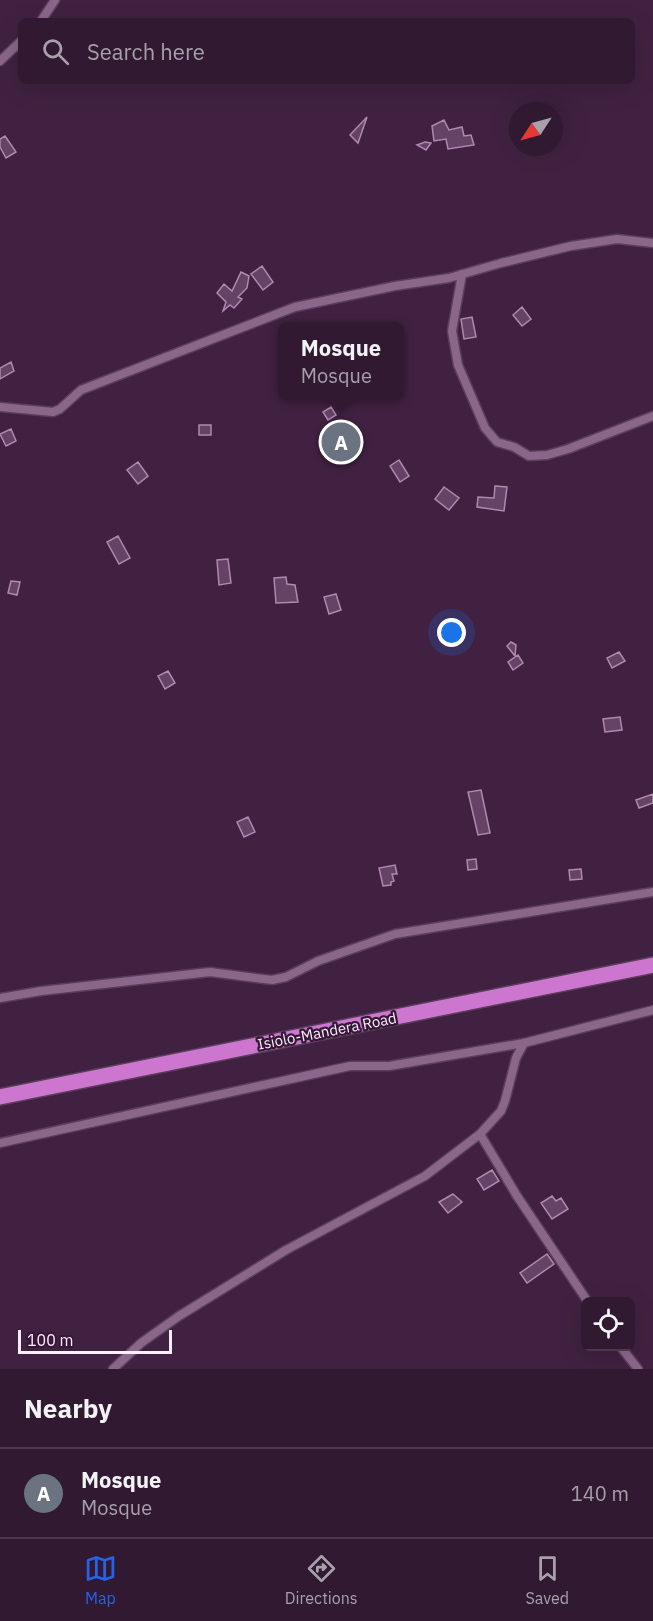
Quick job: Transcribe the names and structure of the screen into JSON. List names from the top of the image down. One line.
{"streets":{"highway":["Isiolo-Mandera Road"]},"scale_bar":"100 m","north":"bottom left","page":{"search":"Search here","popup":["Mosque","Mosque"],"pins":"A","scale":"100 m","heading":"Nearby","list":[{"mark":"A","name":"Mosque","note":"Mosque","value":"140 m"}],"nav":["Map","Directions","Saved"]}}
